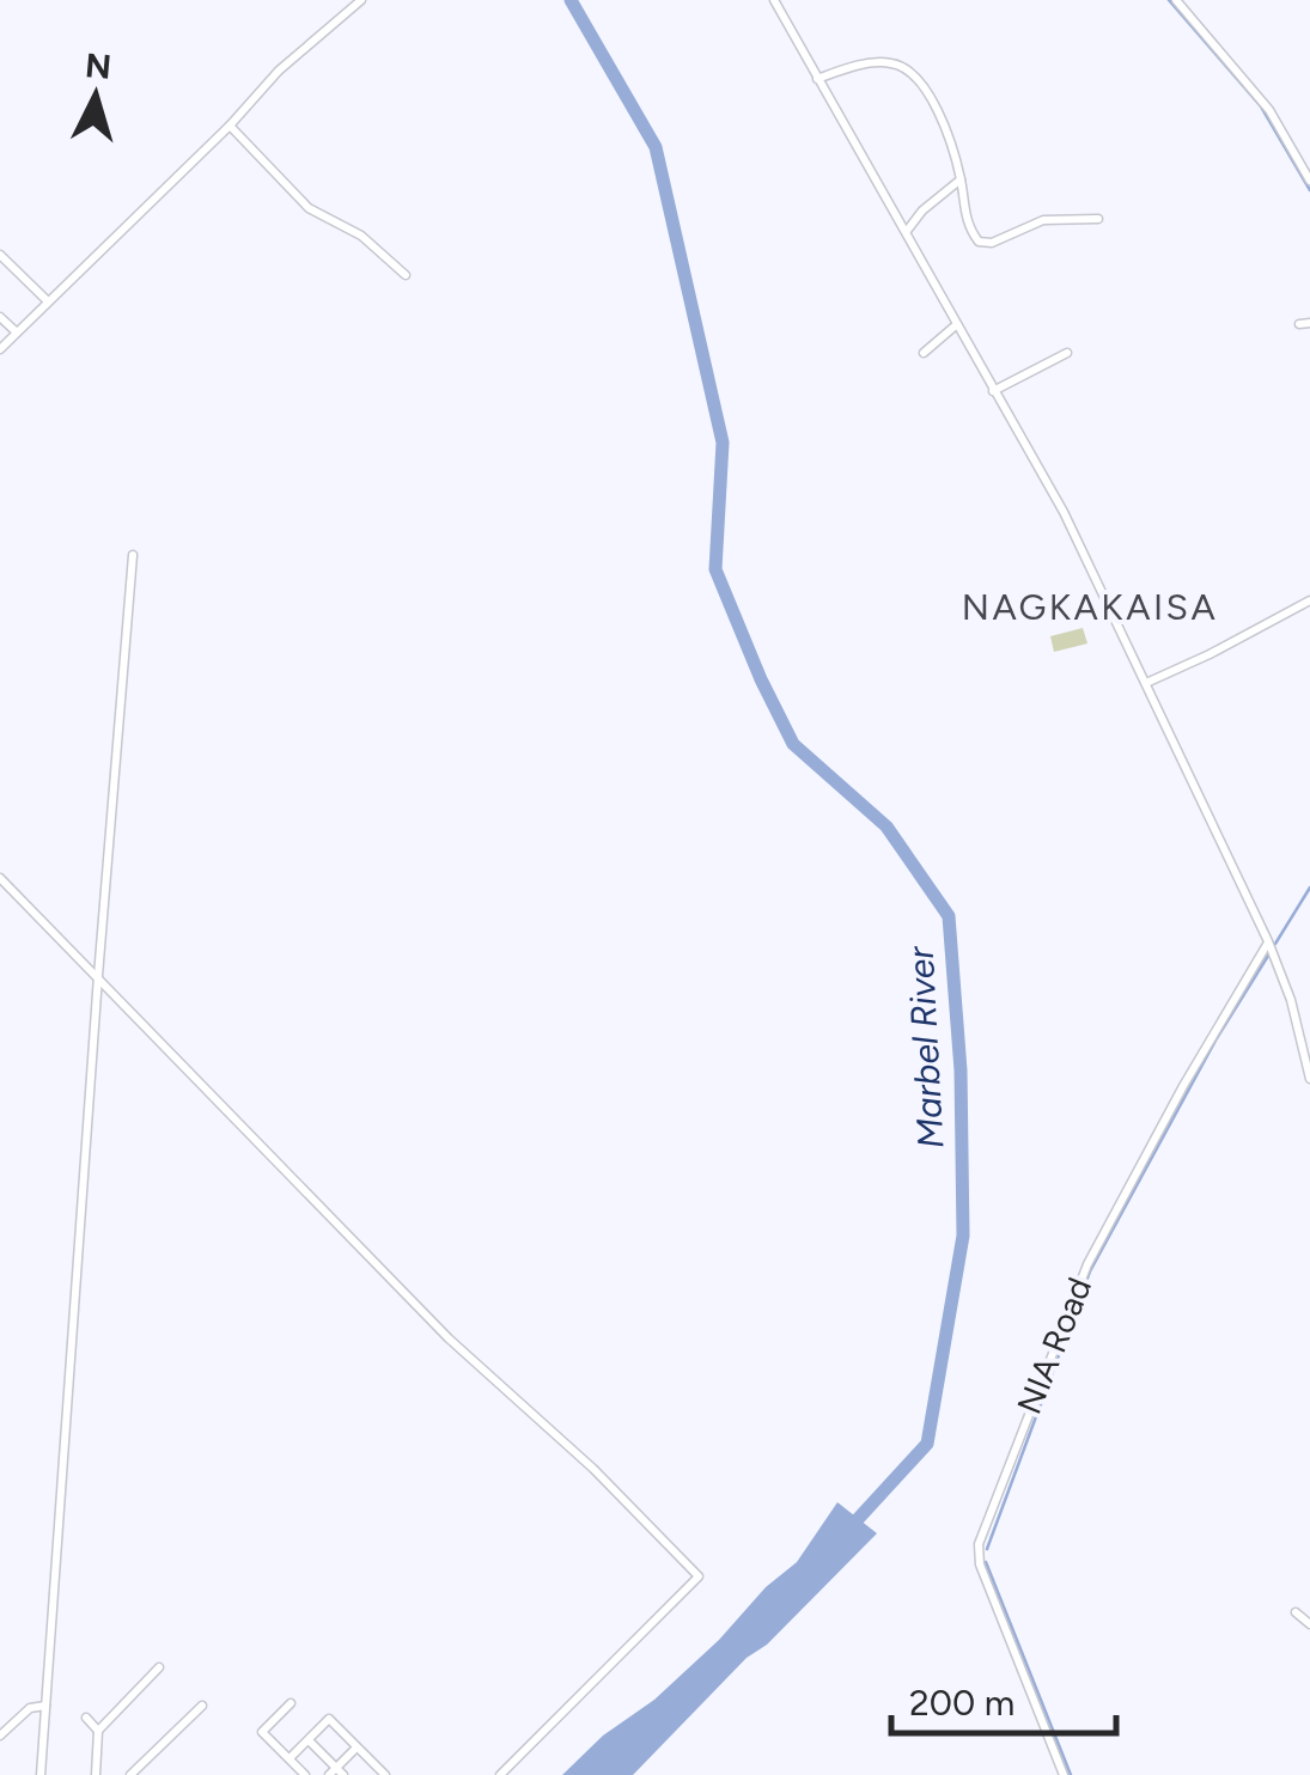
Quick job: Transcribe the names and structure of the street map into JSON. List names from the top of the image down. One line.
{"streets":{"street":["NIA Road"]},"districts":["NAGKAKAISA"],"water":["Marbel River"],"scale_bar":"200 m","north":"top"}
